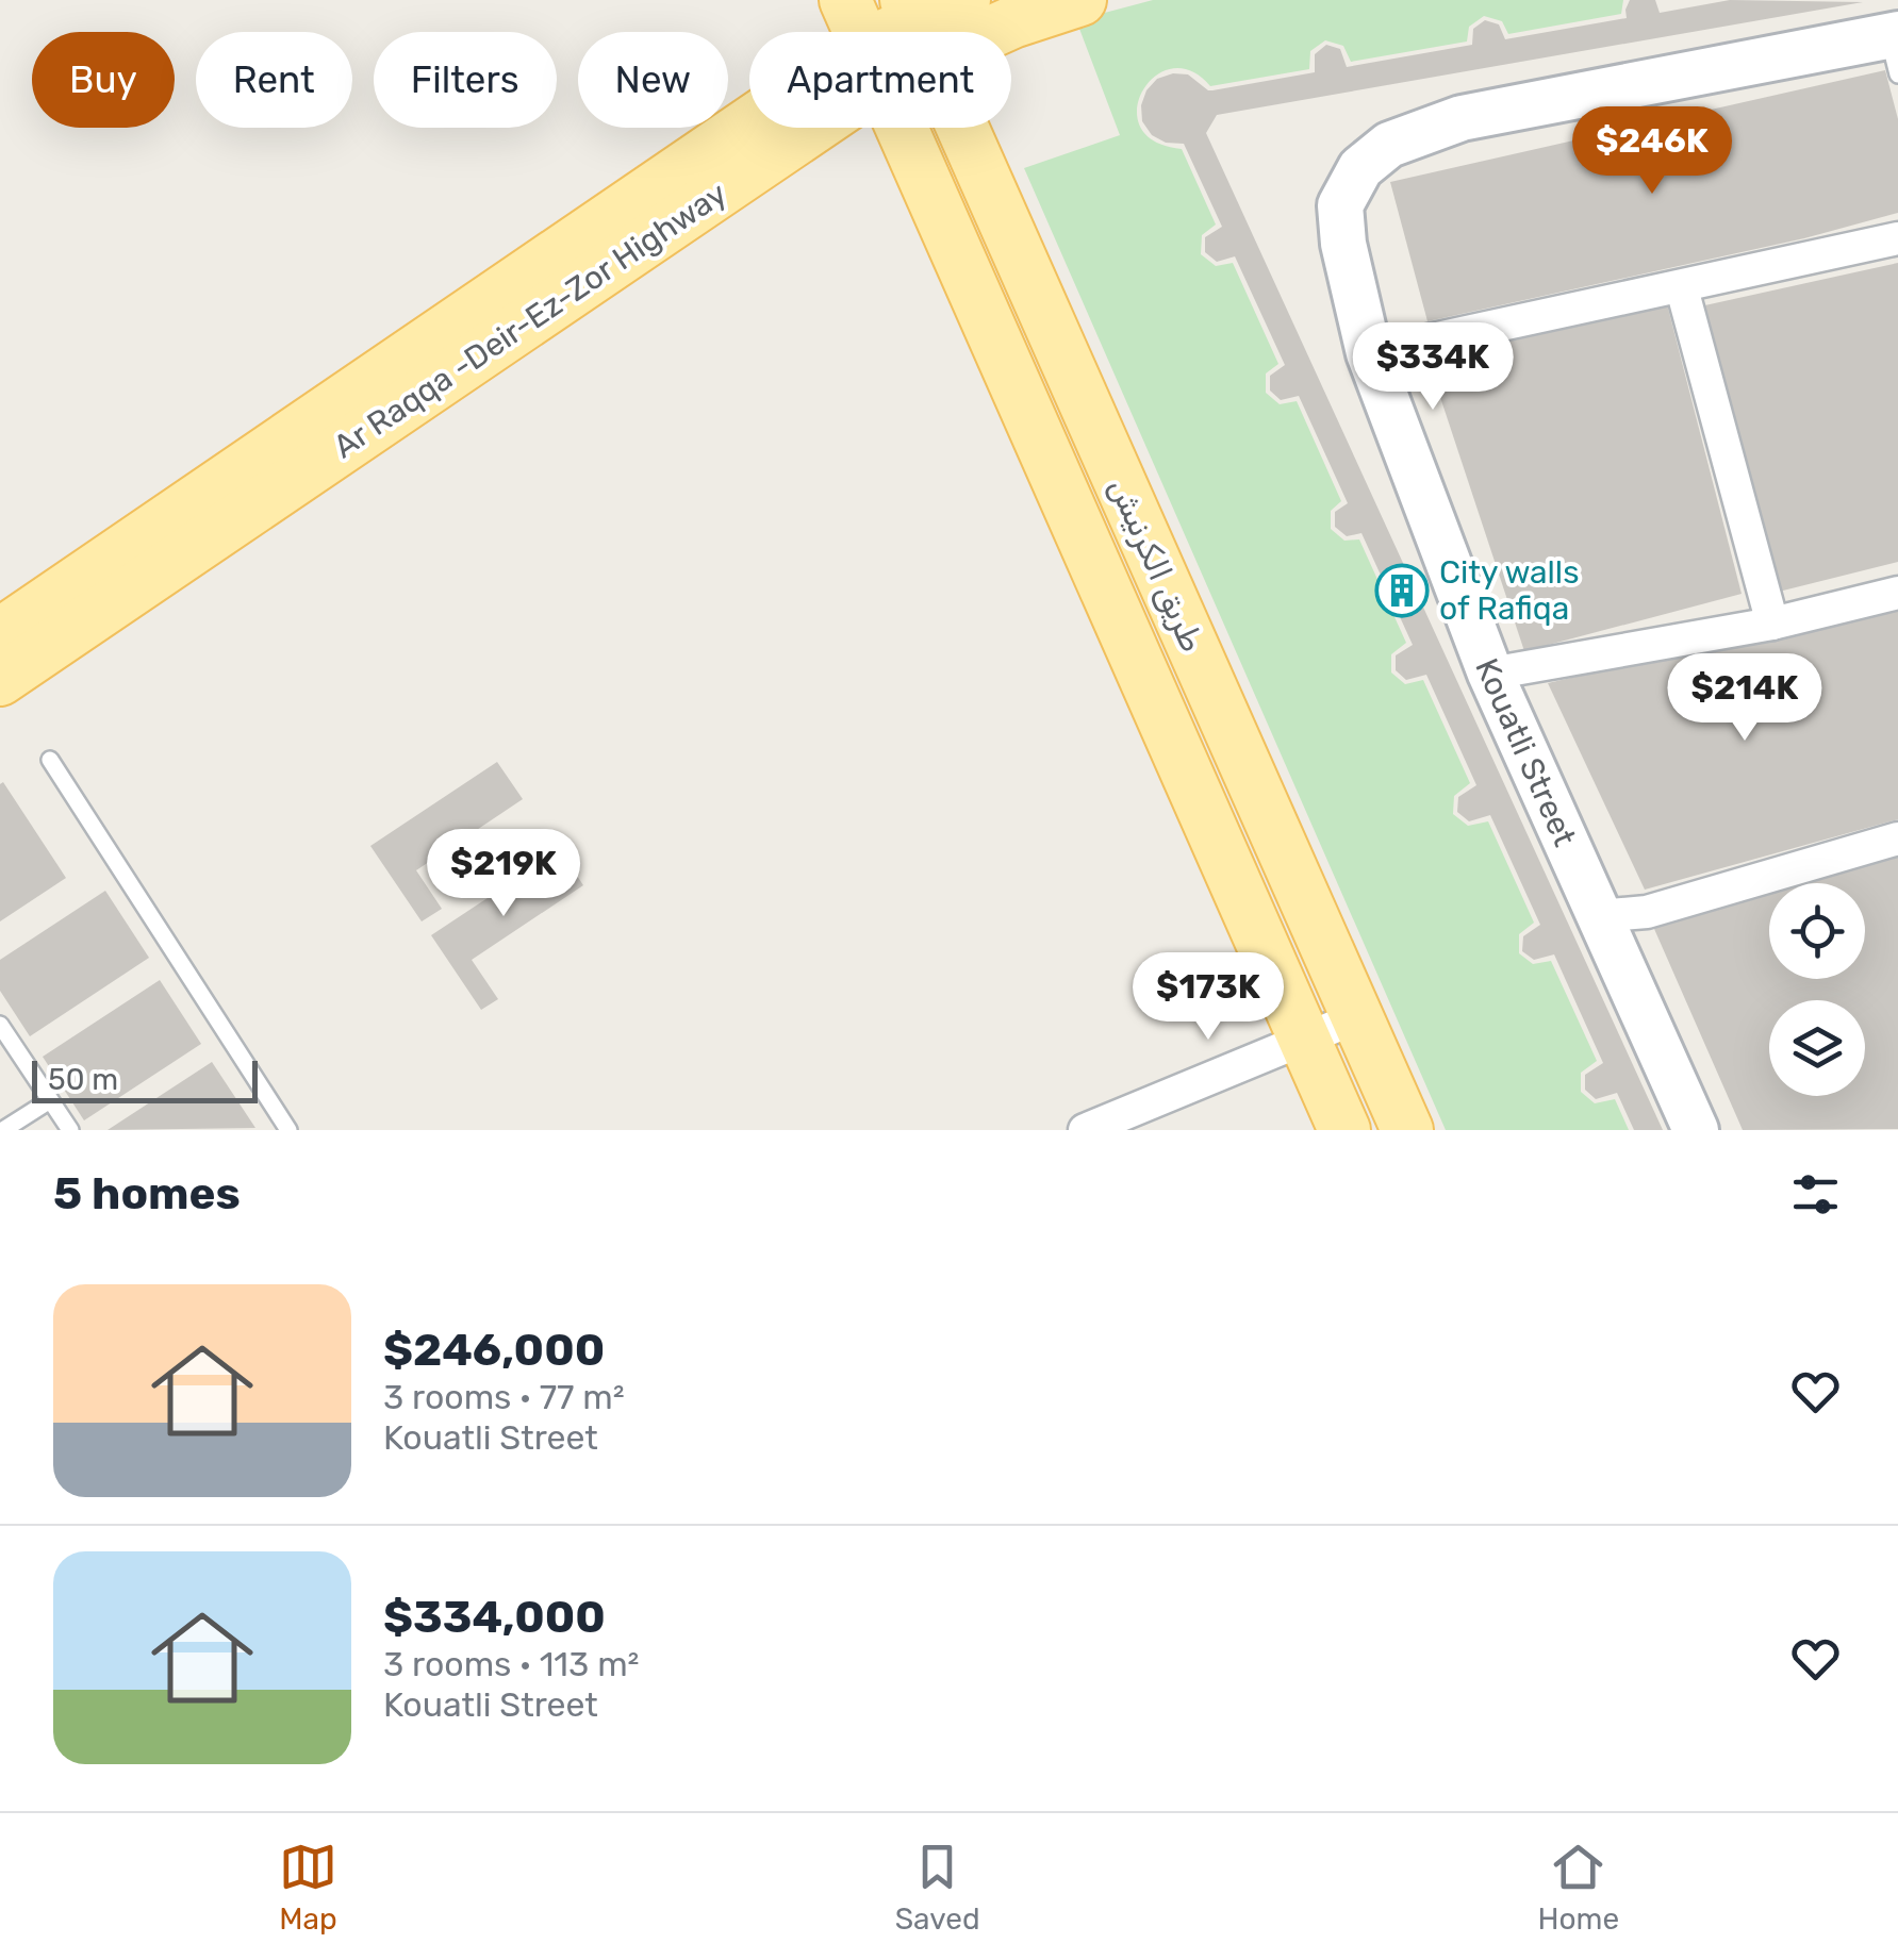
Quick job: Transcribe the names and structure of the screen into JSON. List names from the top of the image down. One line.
{"streets":{"main road":["Ar Raqqa -Deir-Ez-Zor Highway","طريق الكرنيش"],"street":["Kouatli Street"]},"crossings":[["Ar Raqqa -Deir-Ez-Zor Highway","طريق الكرنيش"]],"places":{"building":["City walls of Rafiqa"]},"scale_bar":"50 m","page":{"chip":["Buy","Rent","Filters","New","Apartment"],"price":["$246K","$334K","$214K","$219K","$173K"],"scale":"50 m","heading":"5 homes","list":[{"name":"$246,000","note":"3 rooms · 77 m² · Kouatli Street"},{"name":"$334,000","note":"3 rooms · 113 m² · Kouatli Street"}],"tabs":["Map","Saved","Home"]}}
